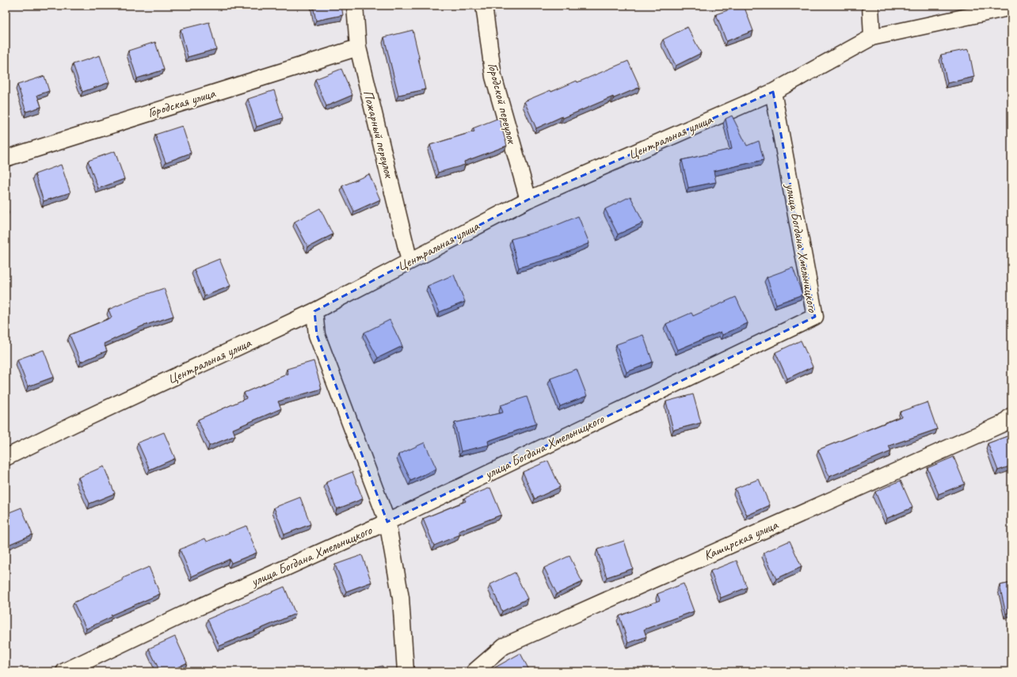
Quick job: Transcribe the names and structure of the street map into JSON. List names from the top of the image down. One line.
{"streets":{"street":["Городская улица","Городской переулок","Пожарный переулок","Центральная улица","улица Богдана Хмельницкого","Каширская улица"]},"crossings":[["Городская улица","Пожарный переулок"],["Городской переулок","Центральная улица"],["Пожарный переулок","Центральная улица"],["Центральная улица","улица Богдана Хмельницкого"]]}
